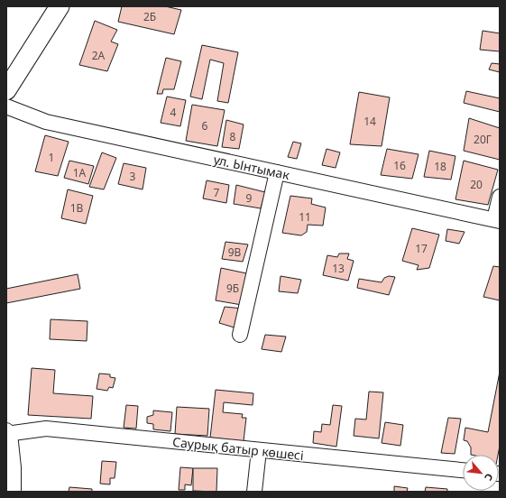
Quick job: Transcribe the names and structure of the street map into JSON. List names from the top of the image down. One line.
{"streets":{"street":["ул. Ынтымак","Саурық батыр көшесі"]},"house_numbers":["2Б","2А","4","14","6","8","20Г","1","16","18","1А","3","20","7","9","1В","11","17","9В","13","9Б"],"north":"bottom right"}
